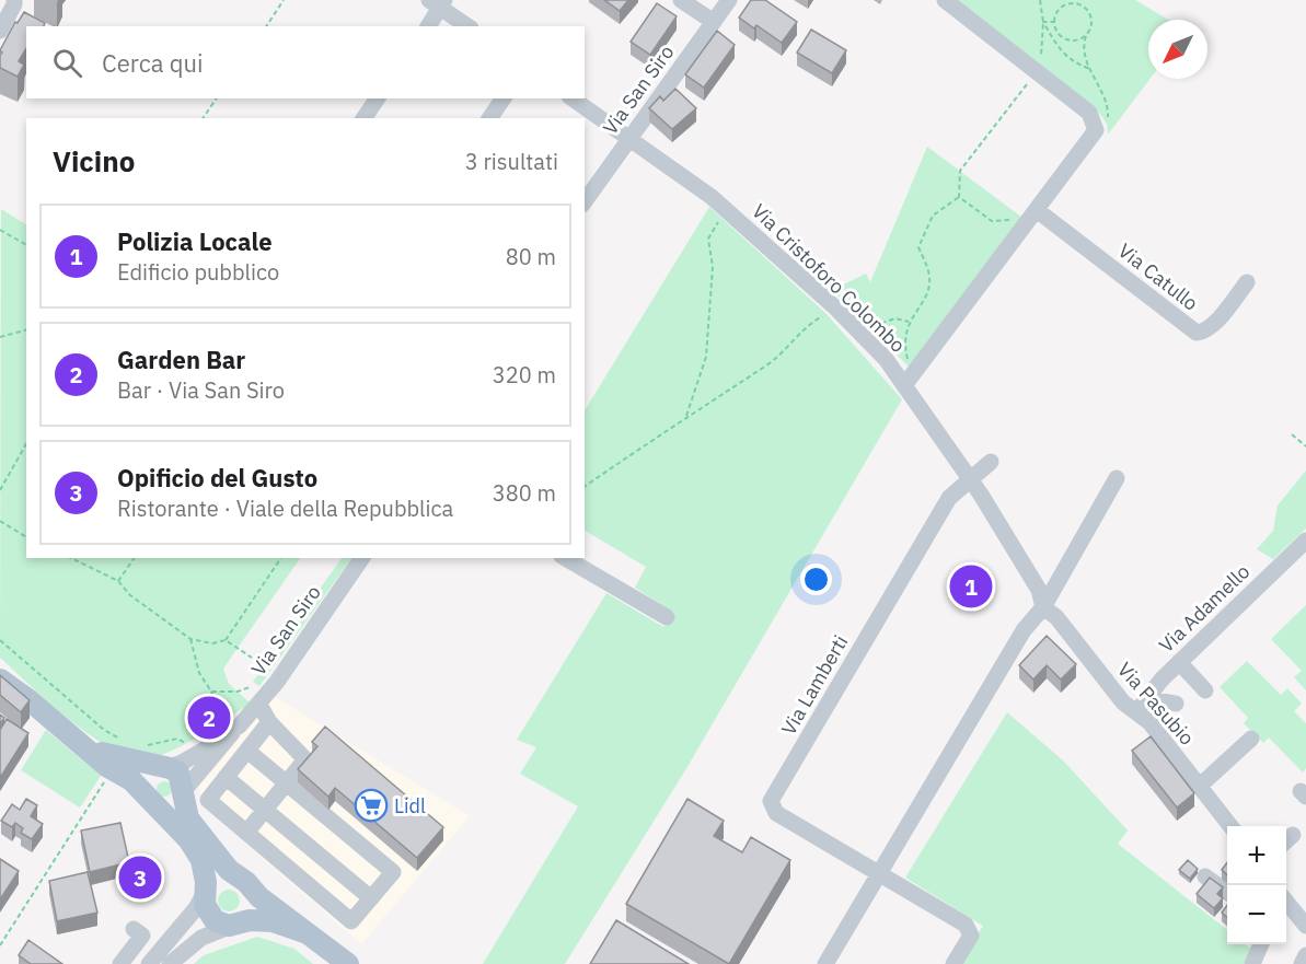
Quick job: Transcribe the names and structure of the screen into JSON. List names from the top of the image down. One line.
{"streets":{"street":["Via San Siro","Via Catullo","Via Cristoforo Colombo","Via Adamello","Via Lamberti","Via Pasubio"]},"crossings":[["Via San Siro","Via Cristoforo Colombo"],["Via Cristoforo Colombo","Via Lamberti"],["Via Cristoforo Colombo","Via Pasubio"],["Via Adamello","Via Pasubio"]],"places":{"supermarket":["Lidl"]},"north":"bottom left","page":{"search":"Cerca qui","heading":["Vicino","3 risultati"],"list":[{"mark":"1","name":"Polizia Locale","note":"Edificio pubblico","value":"80 m"},{"mark":"2","name":"Garden Bar","note":"Bar · Via San Siro","value":"320 m"},{"mark":"3","name":"Opificio del Gusto","note":"Ristorante · Viale della Repubblica","value":"380 m"}],"pins":["1","2","3"],"map_buttons":["+","−"]}}
